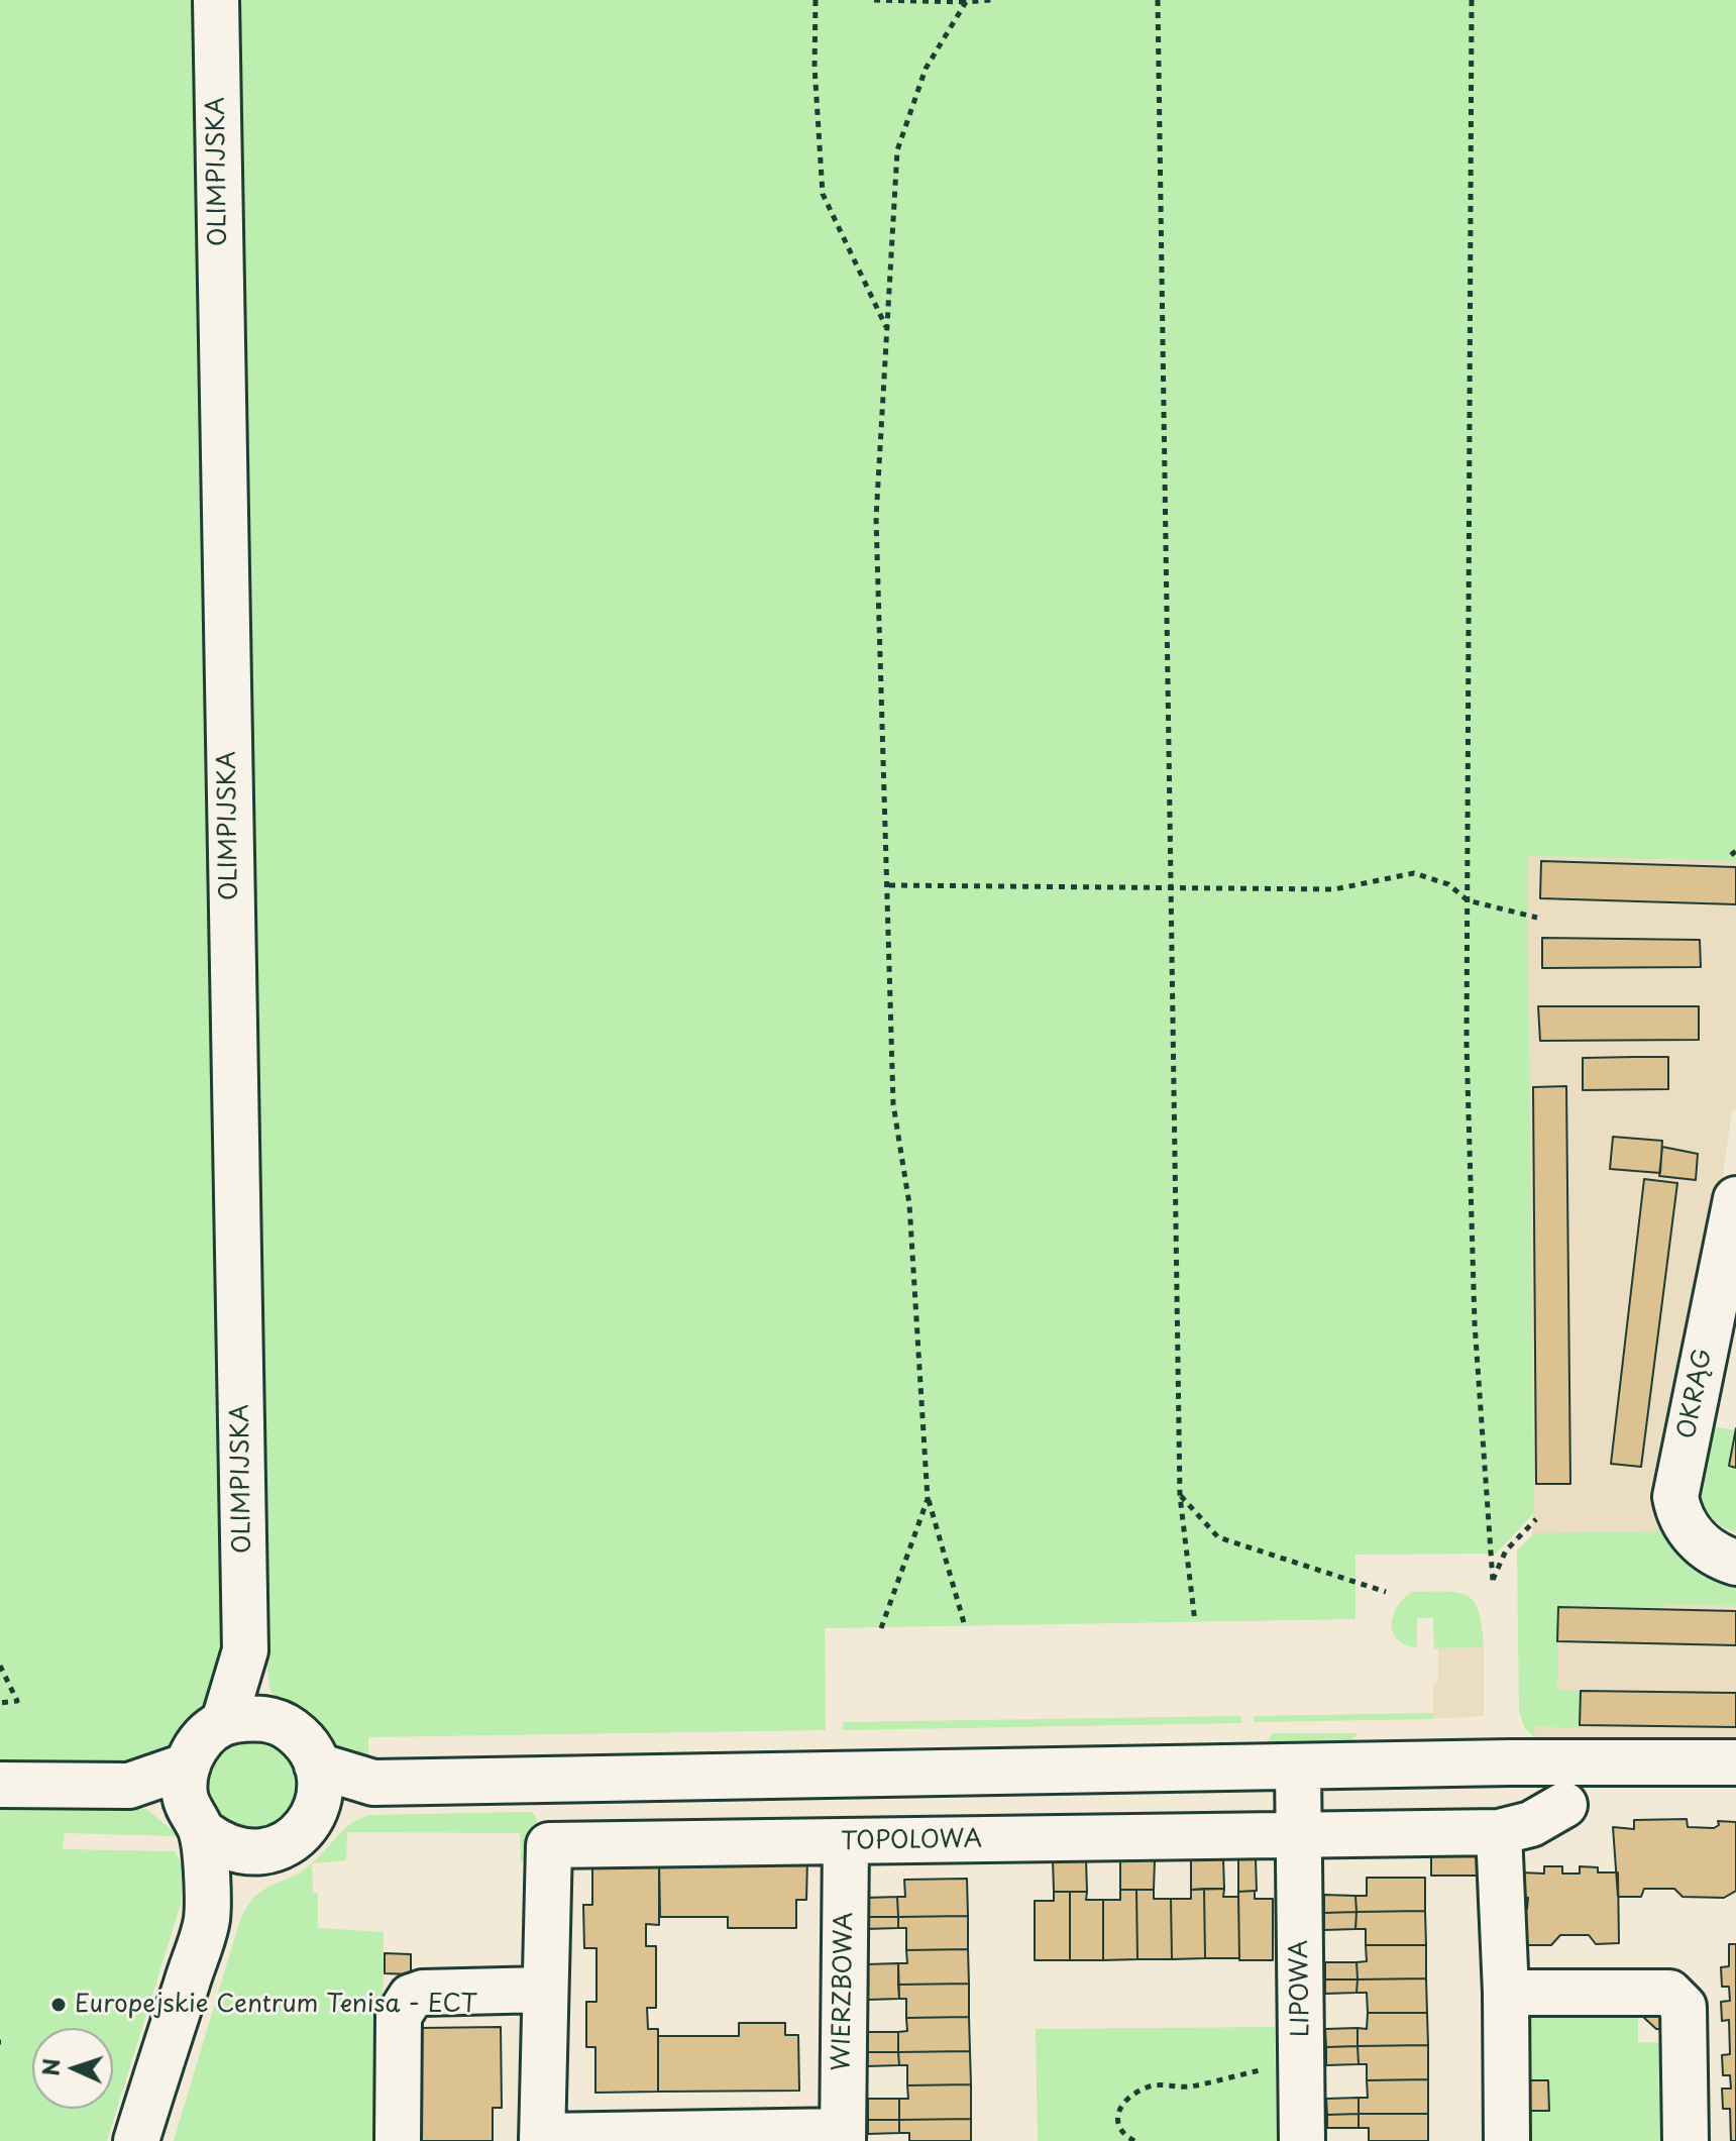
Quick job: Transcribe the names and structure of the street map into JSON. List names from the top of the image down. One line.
{"streets":{"street":["OLIMPIJSKA","OKRĄG","TOPOLOWA","LIPOWA","WIERZBOWA"]},"crossings":[["TOPOLOWA","LIPOWA"],["TOPOLOWA","WIERZBOWA"]],"places":["Europejskie Centrum Tenisa - ECT"],"north":"left"}
